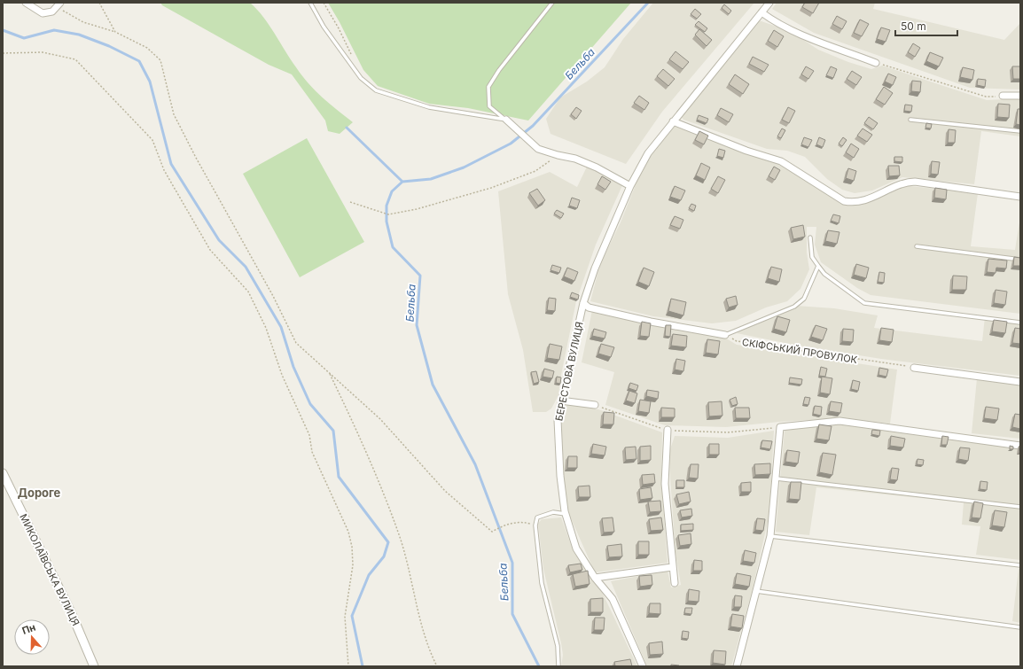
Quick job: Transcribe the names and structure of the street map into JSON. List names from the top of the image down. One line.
{"streets":{"street":["БЕРЕСТОВА ВУЛИЦЯ","МИКОЛАЇВСЬКА ВУЛИЦЯ"],"path":["СКІФСЬКИЙ ПРОВУЛОК"]},"districts":["Дороге"],"water":["Бельба"],"scale_bar":"50 m","north":"top"}
